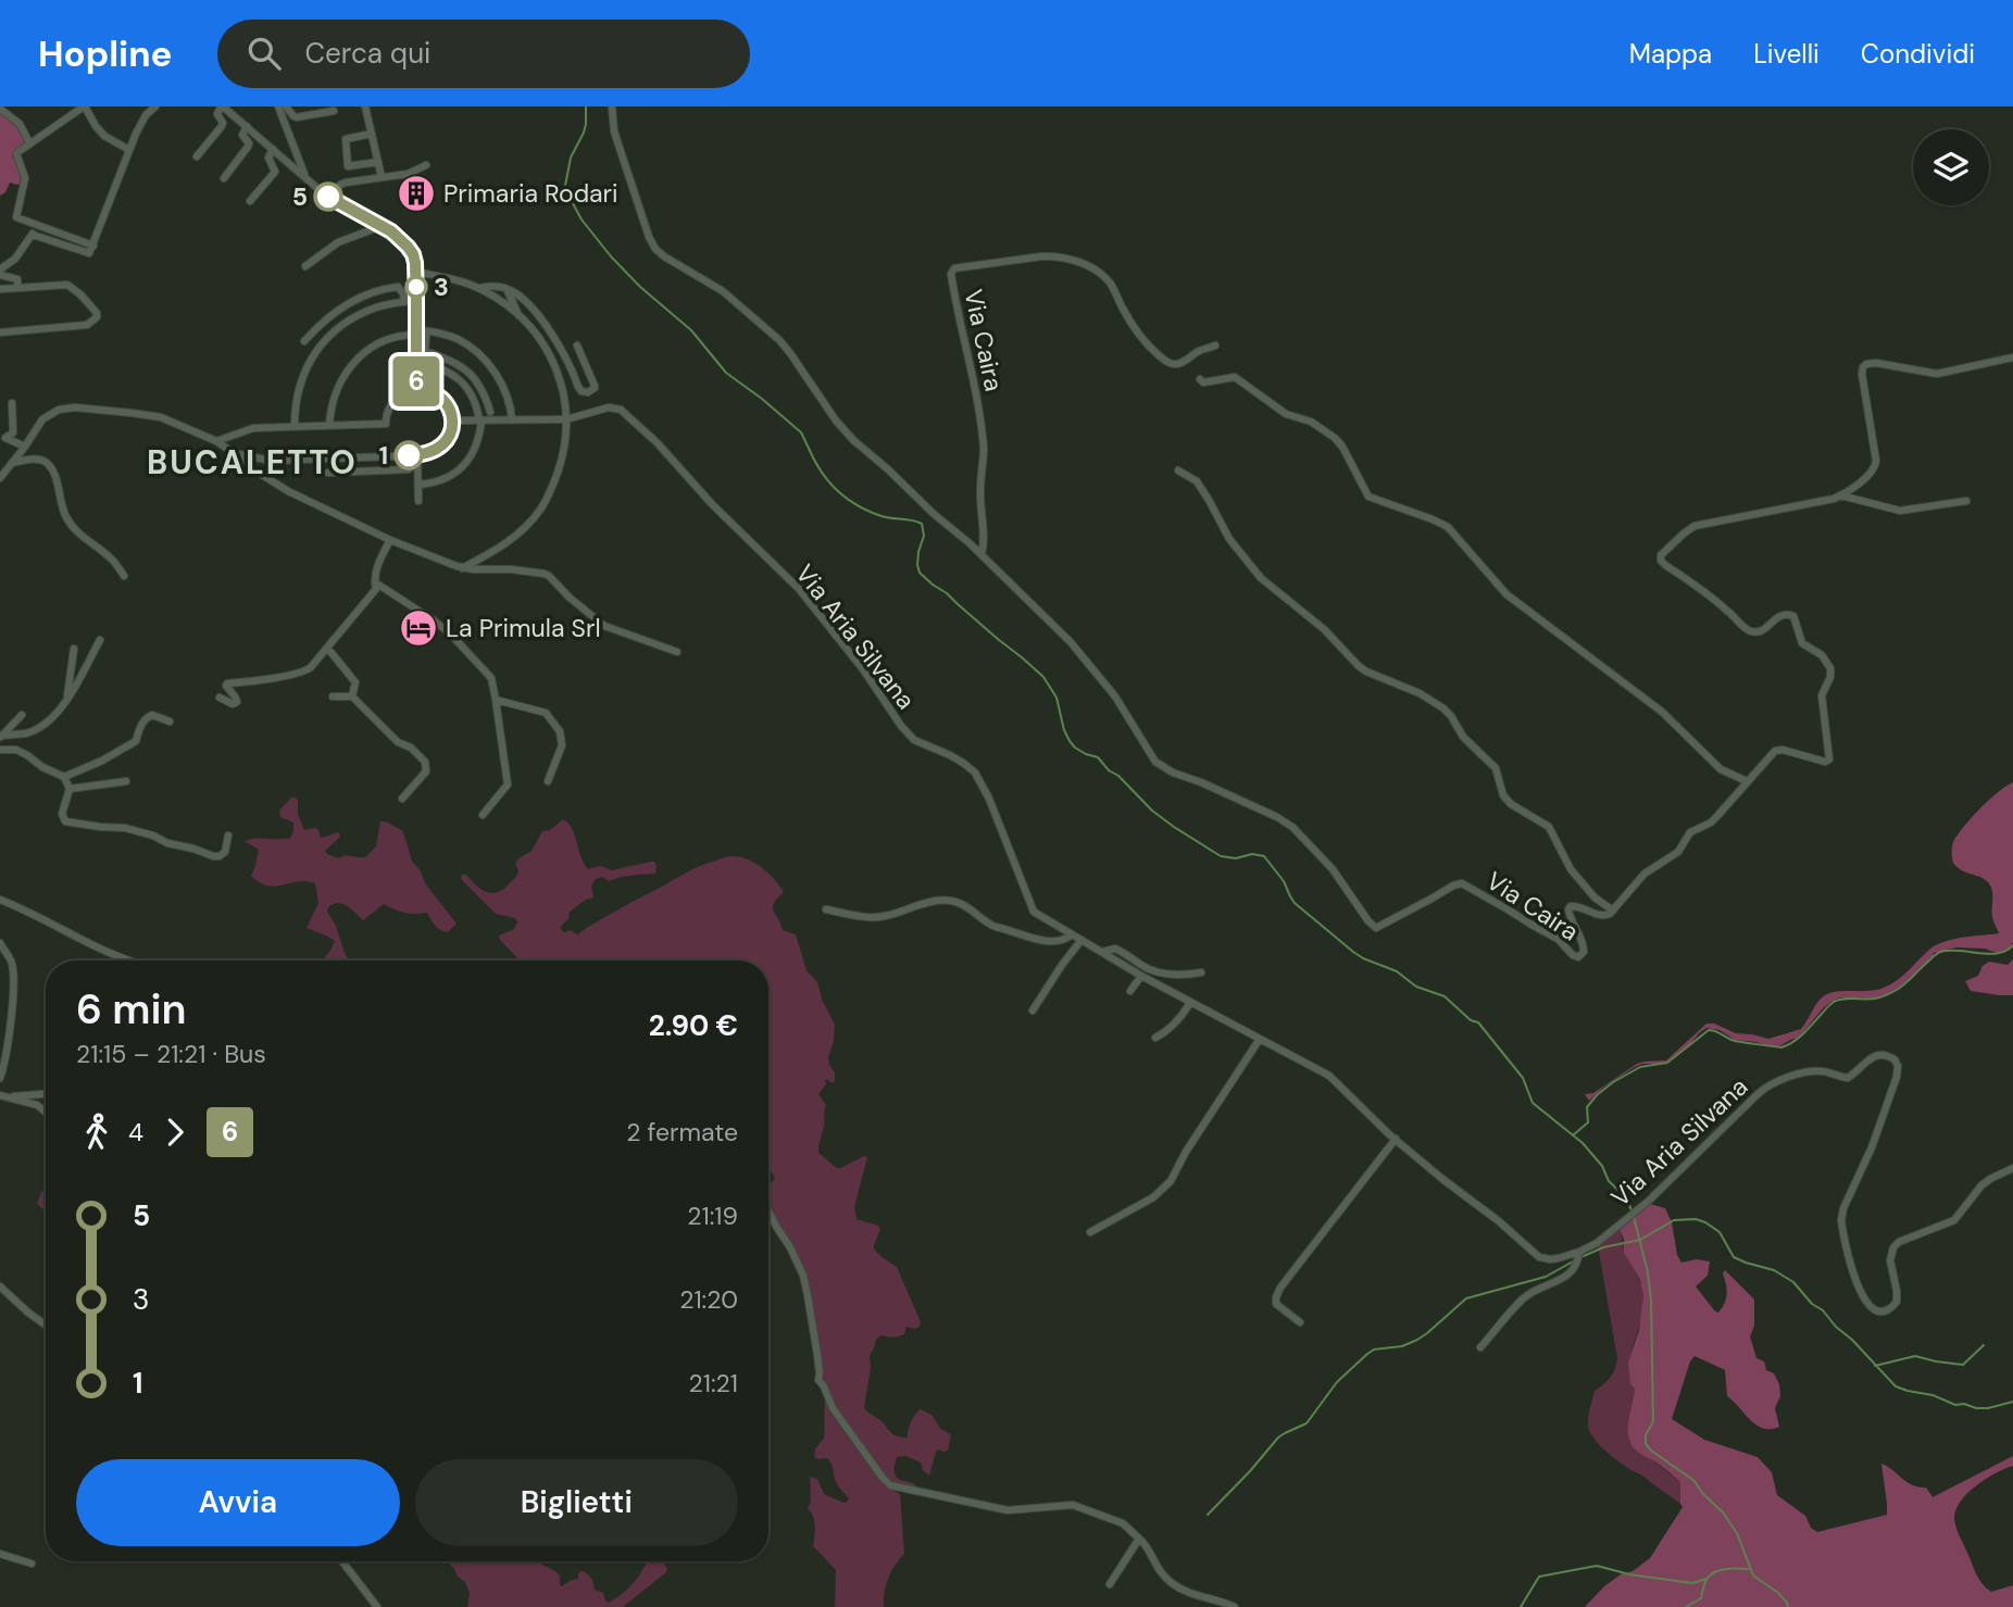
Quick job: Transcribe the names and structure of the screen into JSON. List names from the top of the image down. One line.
{"streets":{"street":["Via Caira","Via Aria Silvana"]},"districts":["BUCALETTO"],"places":{"building":["Primaria Rodari"],"other":["5","3","1"],"hotel":["La Primula Srl"]},"lines":["bus line 6"],"page":{"header":"Hopline","search":"Cerca qui","nav":["Mappa","Livelli","Condividi"],"on_map":"6","heading":["6 min","21:15 – 21:21 · Bus","2.90 €"],"legs":["4","6","2 fermate"],"list":[{"name":"5","value":"21:19"},{"name":"3","value":"21:20"},{"name":"1","value":"21:21"}],"buttons":["Avvia","Biglietti"]}}
